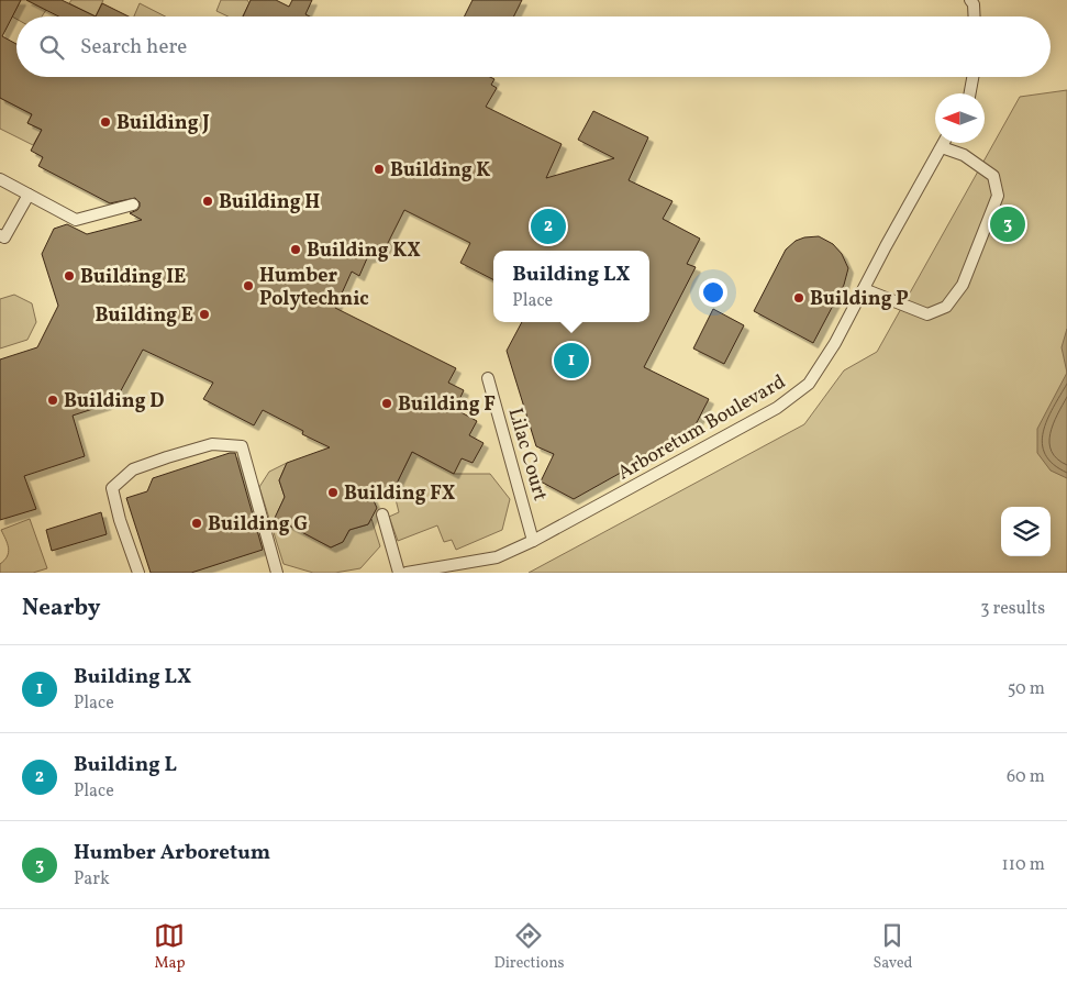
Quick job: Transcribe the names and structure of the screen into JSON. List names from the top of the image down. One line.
{"streets":{"lane":["Arboretum Boulevard","Lilac Court"]},"crossings":[["Arboretum Boulevard","Lilac Court"]],"places":["Building J","Building K","Building H","Building KX","Building IE","Humber Polytechnic","Building P","Building E","Building D","Building F","Building FX","Building G"],"north":"left","page":{"search":"Search here","pins":["3","2","1"],"popup":["Building LX","Place"],"heading":["Nearby","3 results"],"list":[{"mark":"1","name":"Building LX","note":"Place","value":"50 m"},{"mark":"2","name":"Building L","note":"Place","value":"60 m"},{"mark":"3","name":"Humber Arboretum","note":"Park","value":"110 m"}],"nav":["Map","Directions","Saved"]}}
